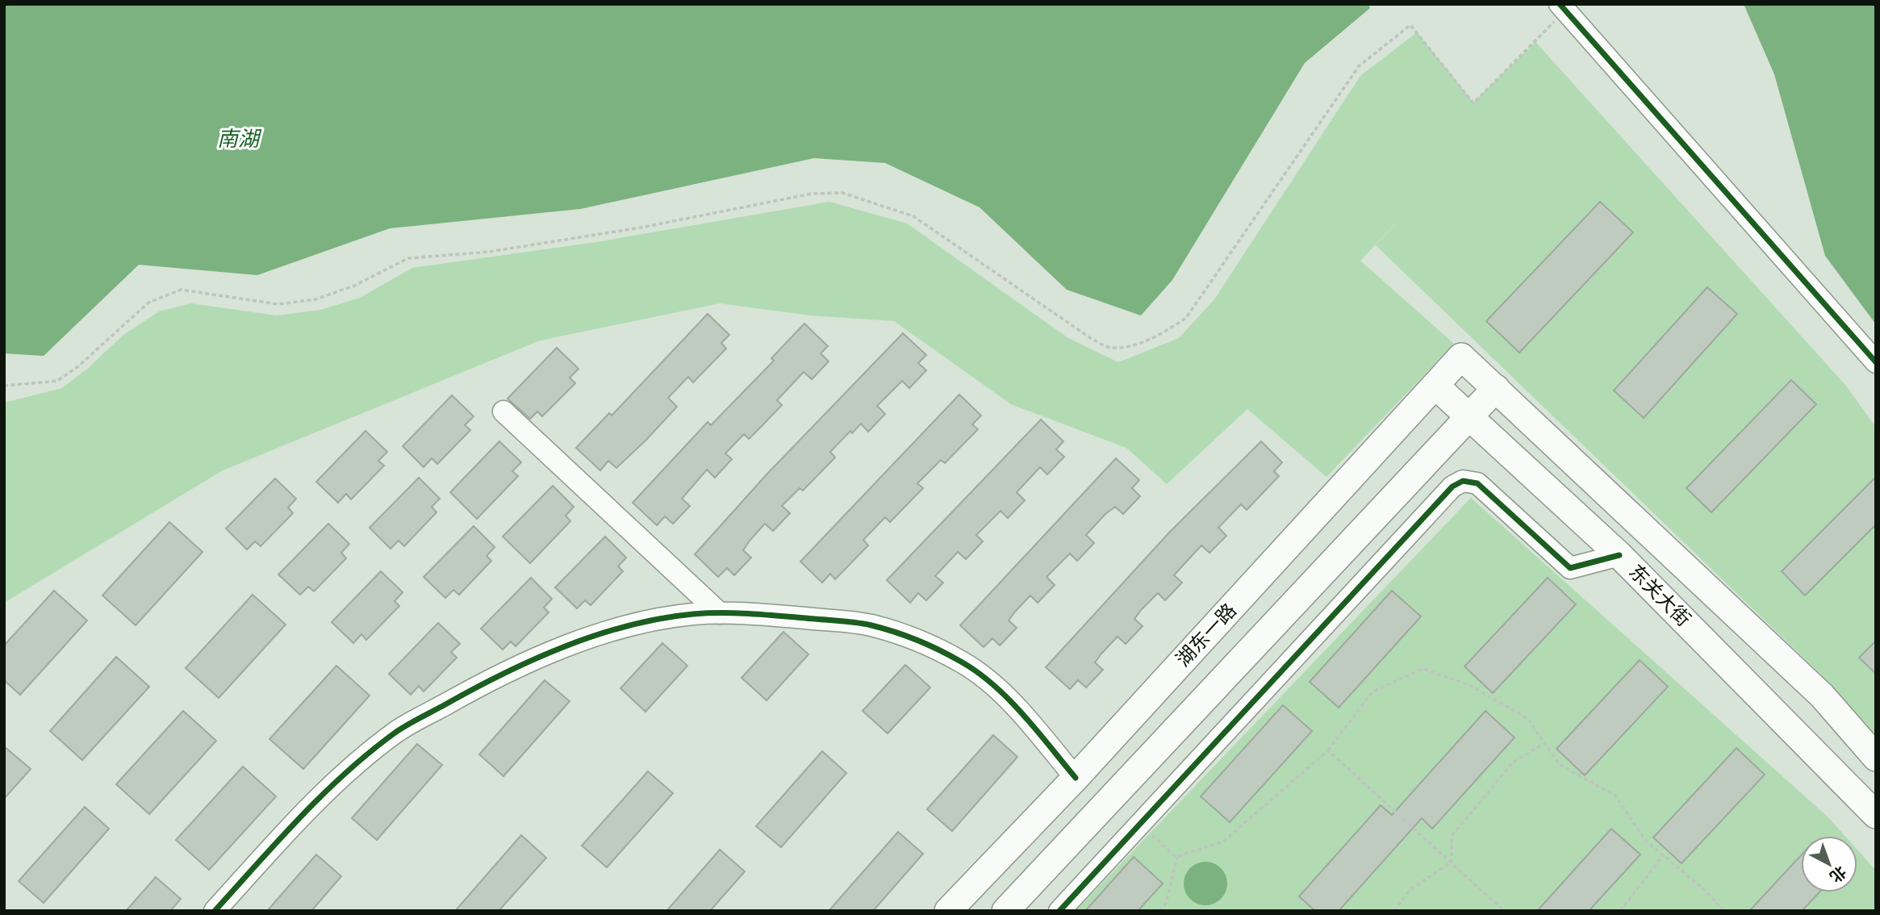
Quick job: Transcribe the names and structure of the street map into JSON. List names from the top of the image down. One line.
{"streets":{"main road":["东关大街","湖东一路"]},"crossings":[["东关大街","湖东一路"]],"water":["南湖"],"north":"bottom right"}
